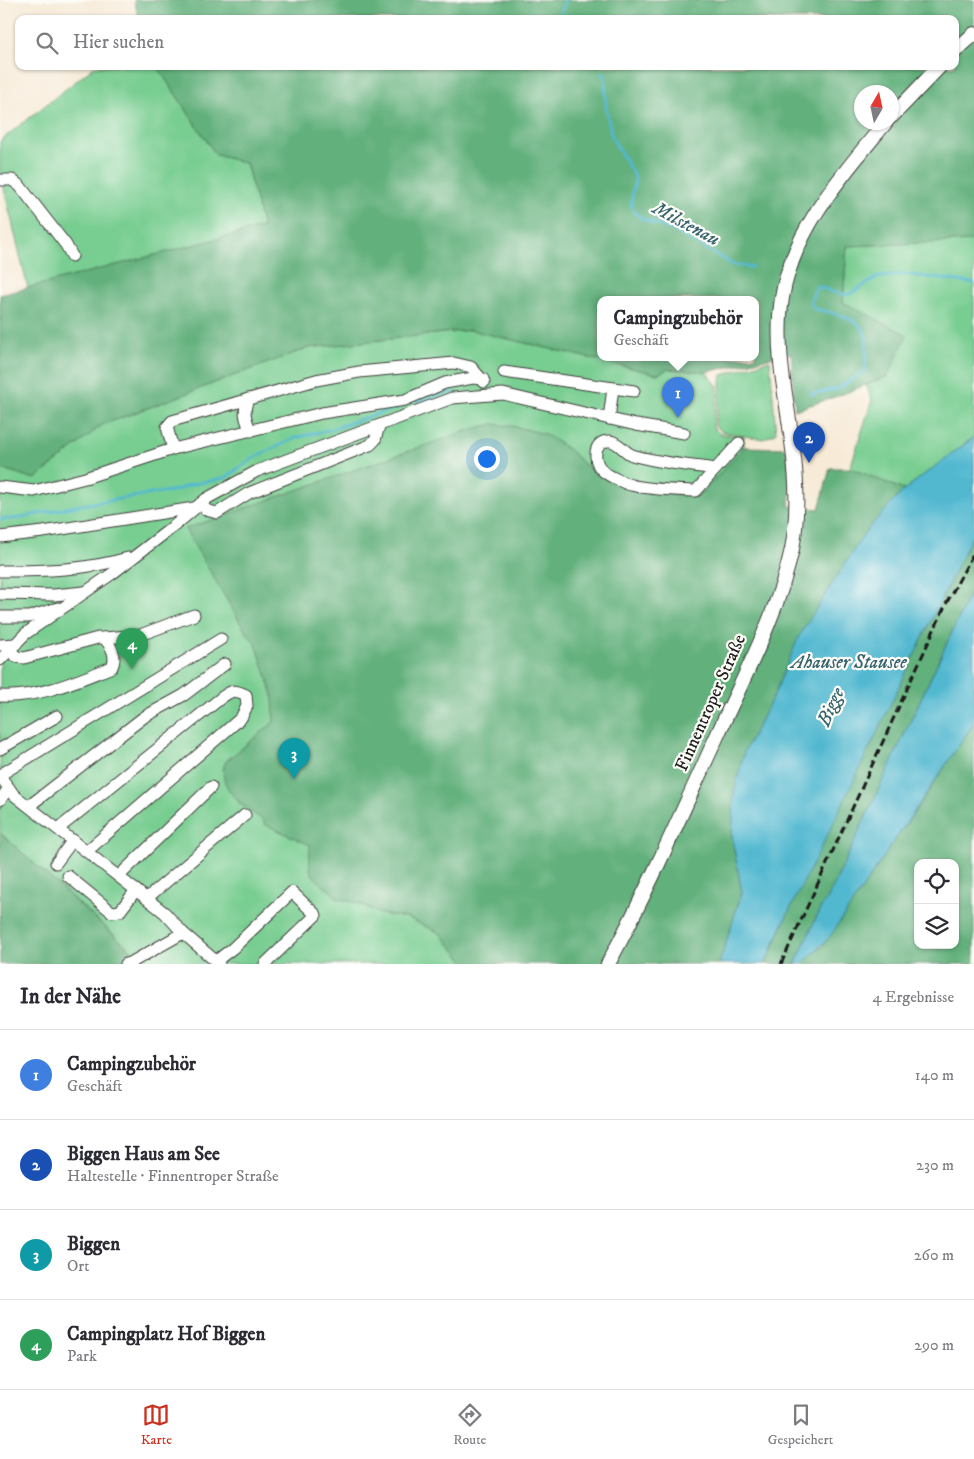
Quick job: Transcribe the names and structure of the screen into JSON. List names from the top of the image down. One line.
{"streets":{"main road":["Finnentroper Straße"]},"water":["Milstenau","Ahauser Stausee","Bigge"],"north":"top","page":{"search":"Hier suchen","popup":["Campingzubehör","Geschäft"],"pins":["1","2","4","3"],"heading":["In der Nähe","4 Ergebnisse"],"list":[{"mark":"1","name":"Campingzubehör","note":"Geschäft","value":"140 m"},{"mark":"2","name":"Biggen Haus am See","note":"Haltestelle · Finnentroper Straße","value":"230 m"},{"mark":"3","name":"Biggen","note":"Ort","value":"260 m"},{"mark":"4","name":"Campingplatz Hof Biggen","note":"Park","value":"290 m"}],"nav":["Karte","Route","Gespeichert"]}}
